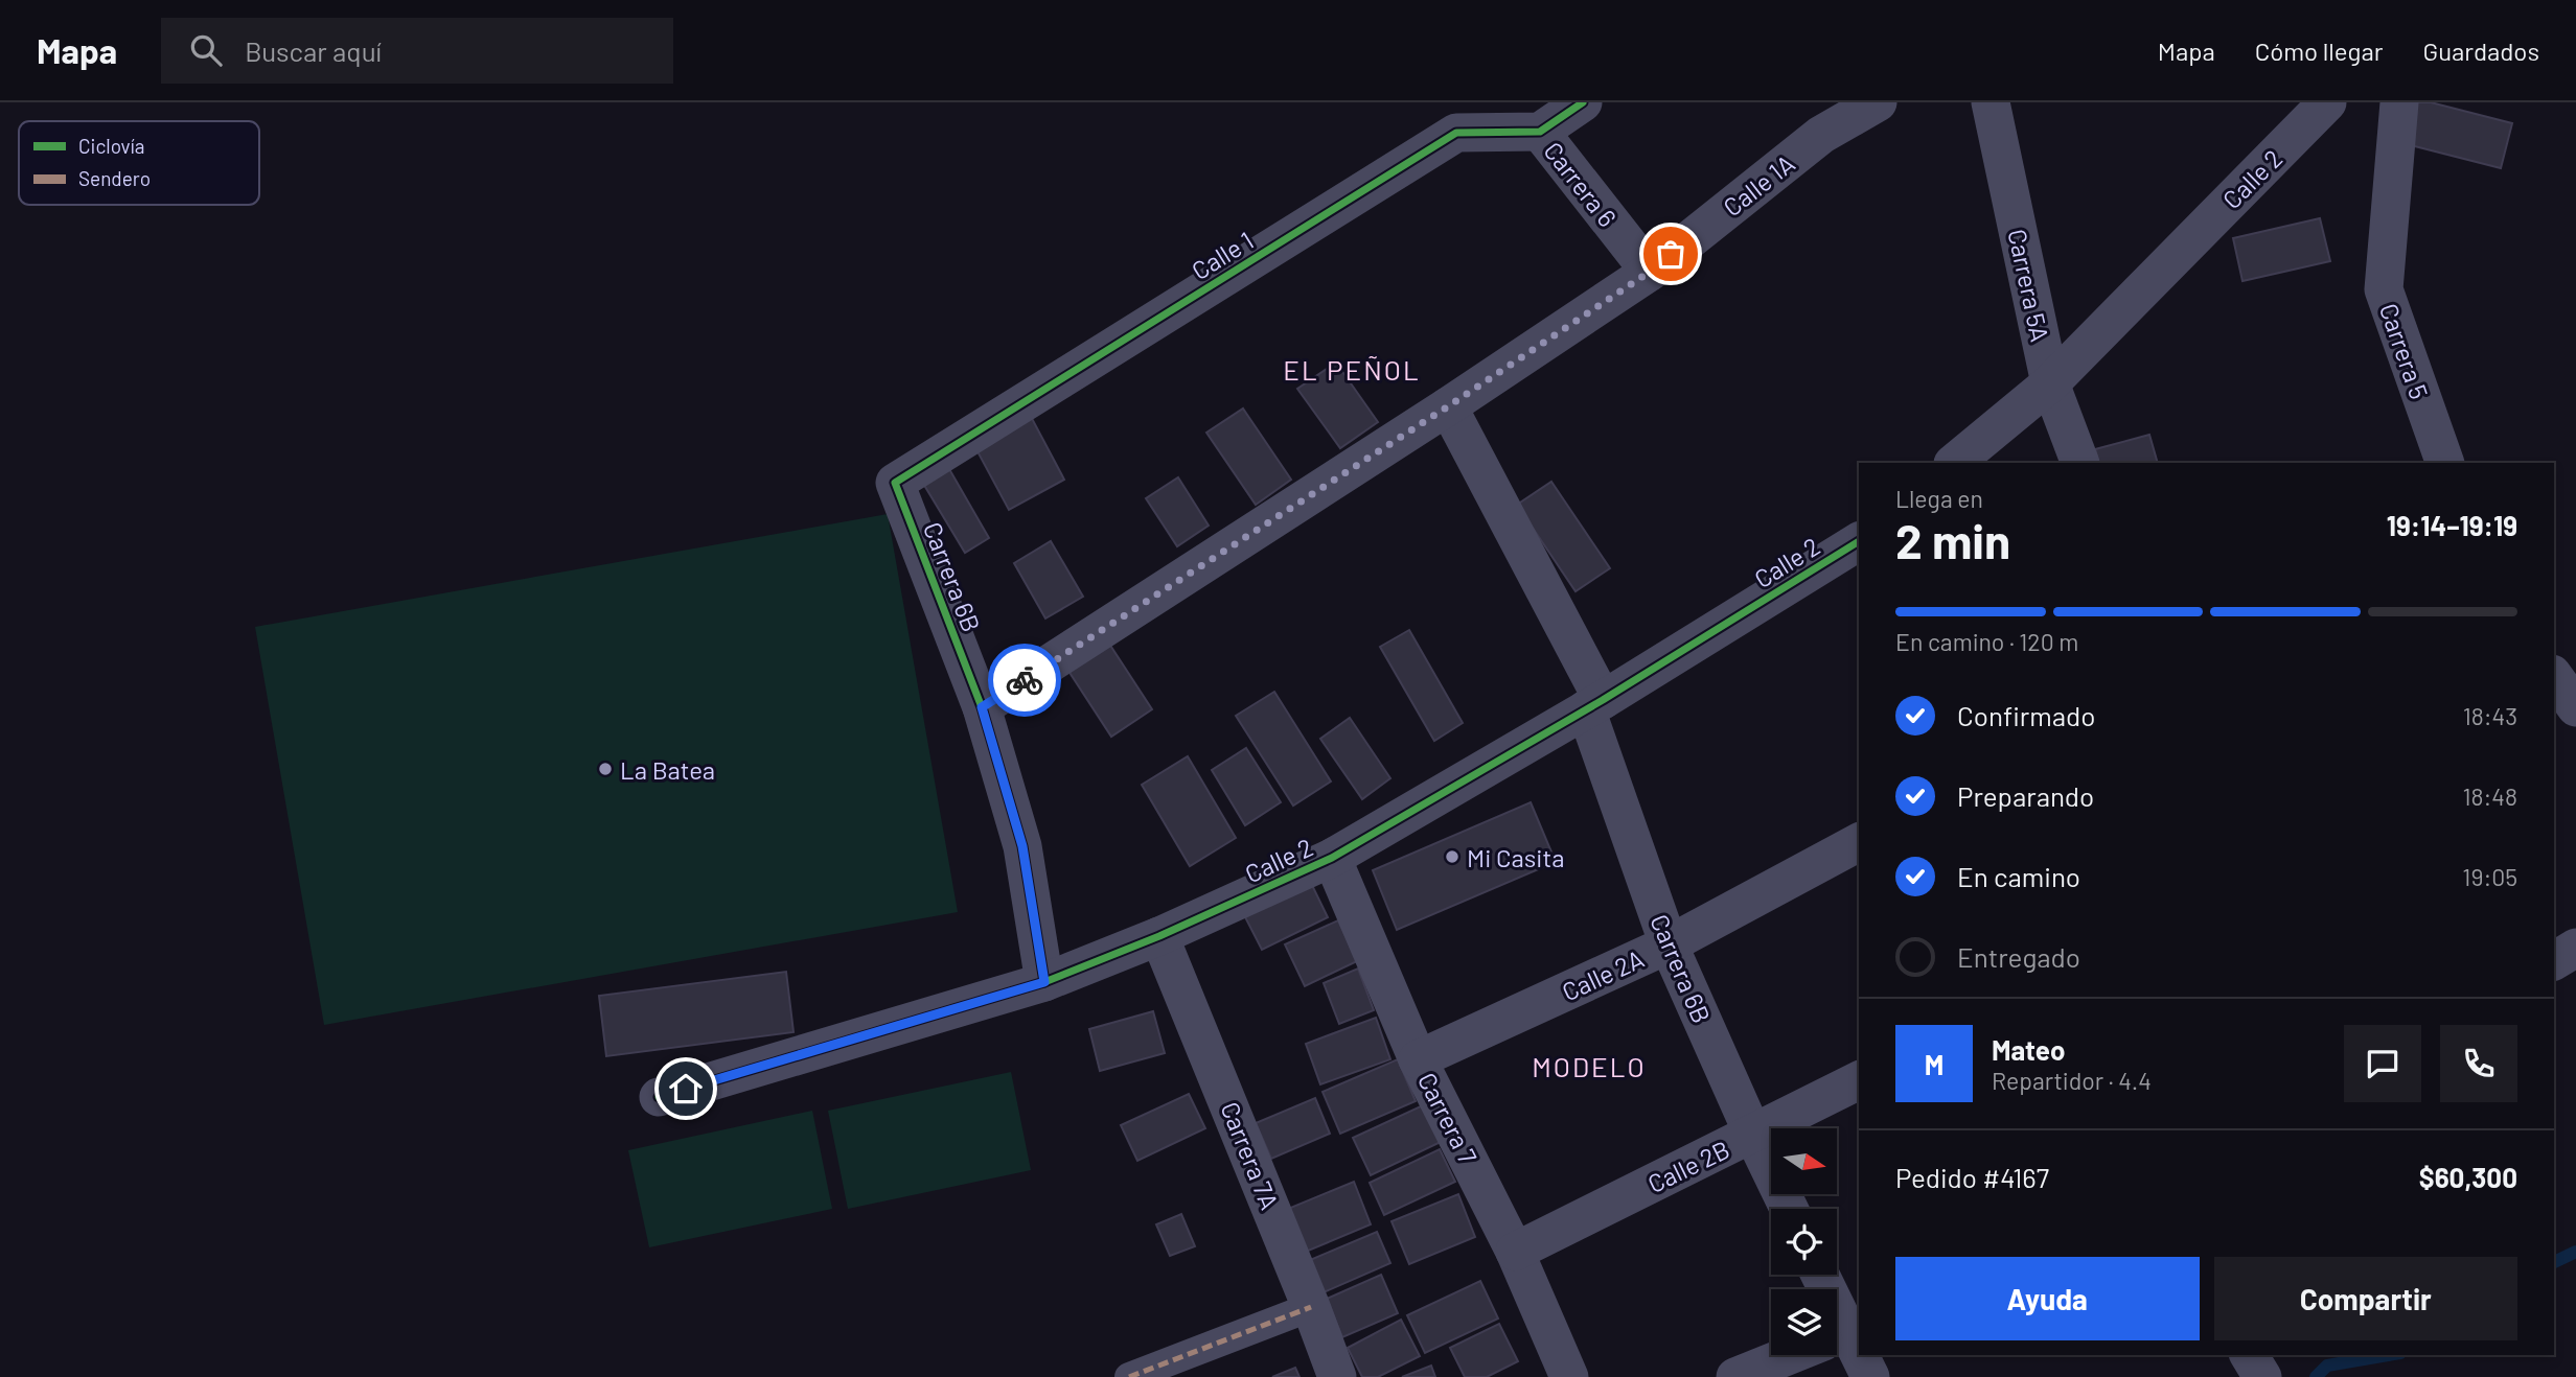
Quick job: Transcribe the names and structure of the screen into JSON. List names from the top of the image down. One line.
{"streets":{"street":["Calle 2","Carrera 6","Calle 1A","Calle 1","Carrera 5A","Carrera 5","Carrera 6B","Calle 2A","Carrera 7","Carrera 7A","Calle 2B"]},"crossings":[["Calle 2","Carrera 5A"],["Calle 2","Carrera 6B"],["Calle 2","Carrera 7"],["Calle 2","Carrera 7A"],["Carrera 6","Calle 1A"],["Carrera 6","Calle 1"],["Calle 1A","Carrera 6B"],["Calle 1","Carrera 6B"],["Carrera 6B","Calle 2A"],["Carrera 6B","Calle 2B"],["Calle 2A","Carrera 7"],["Carrera 7","Calle 2B"]],"districts":["EL PEÑOL","MODELO"],"places":["La Batea","Mi Casita"],"legend":["Ciclovía","Sendero"],"north":"right","page":{"header":"Mapa","search":"Buscar aquí","nav":["Mapa","Cómo llegar","Guardados"],"heading":["2 min","Llega en","19:14–19:19"],"panel":["Mateo","Repartidor · 4.4","Pedido #4167","$60,300"],"bar":"En camino · 120 m","list":[["Confirmado","18:43"],["Preparando","18:48"],["En camino","19:05"],"Entregado"],"round":"M","buttons":["Ayuda","Compartir"]}}
